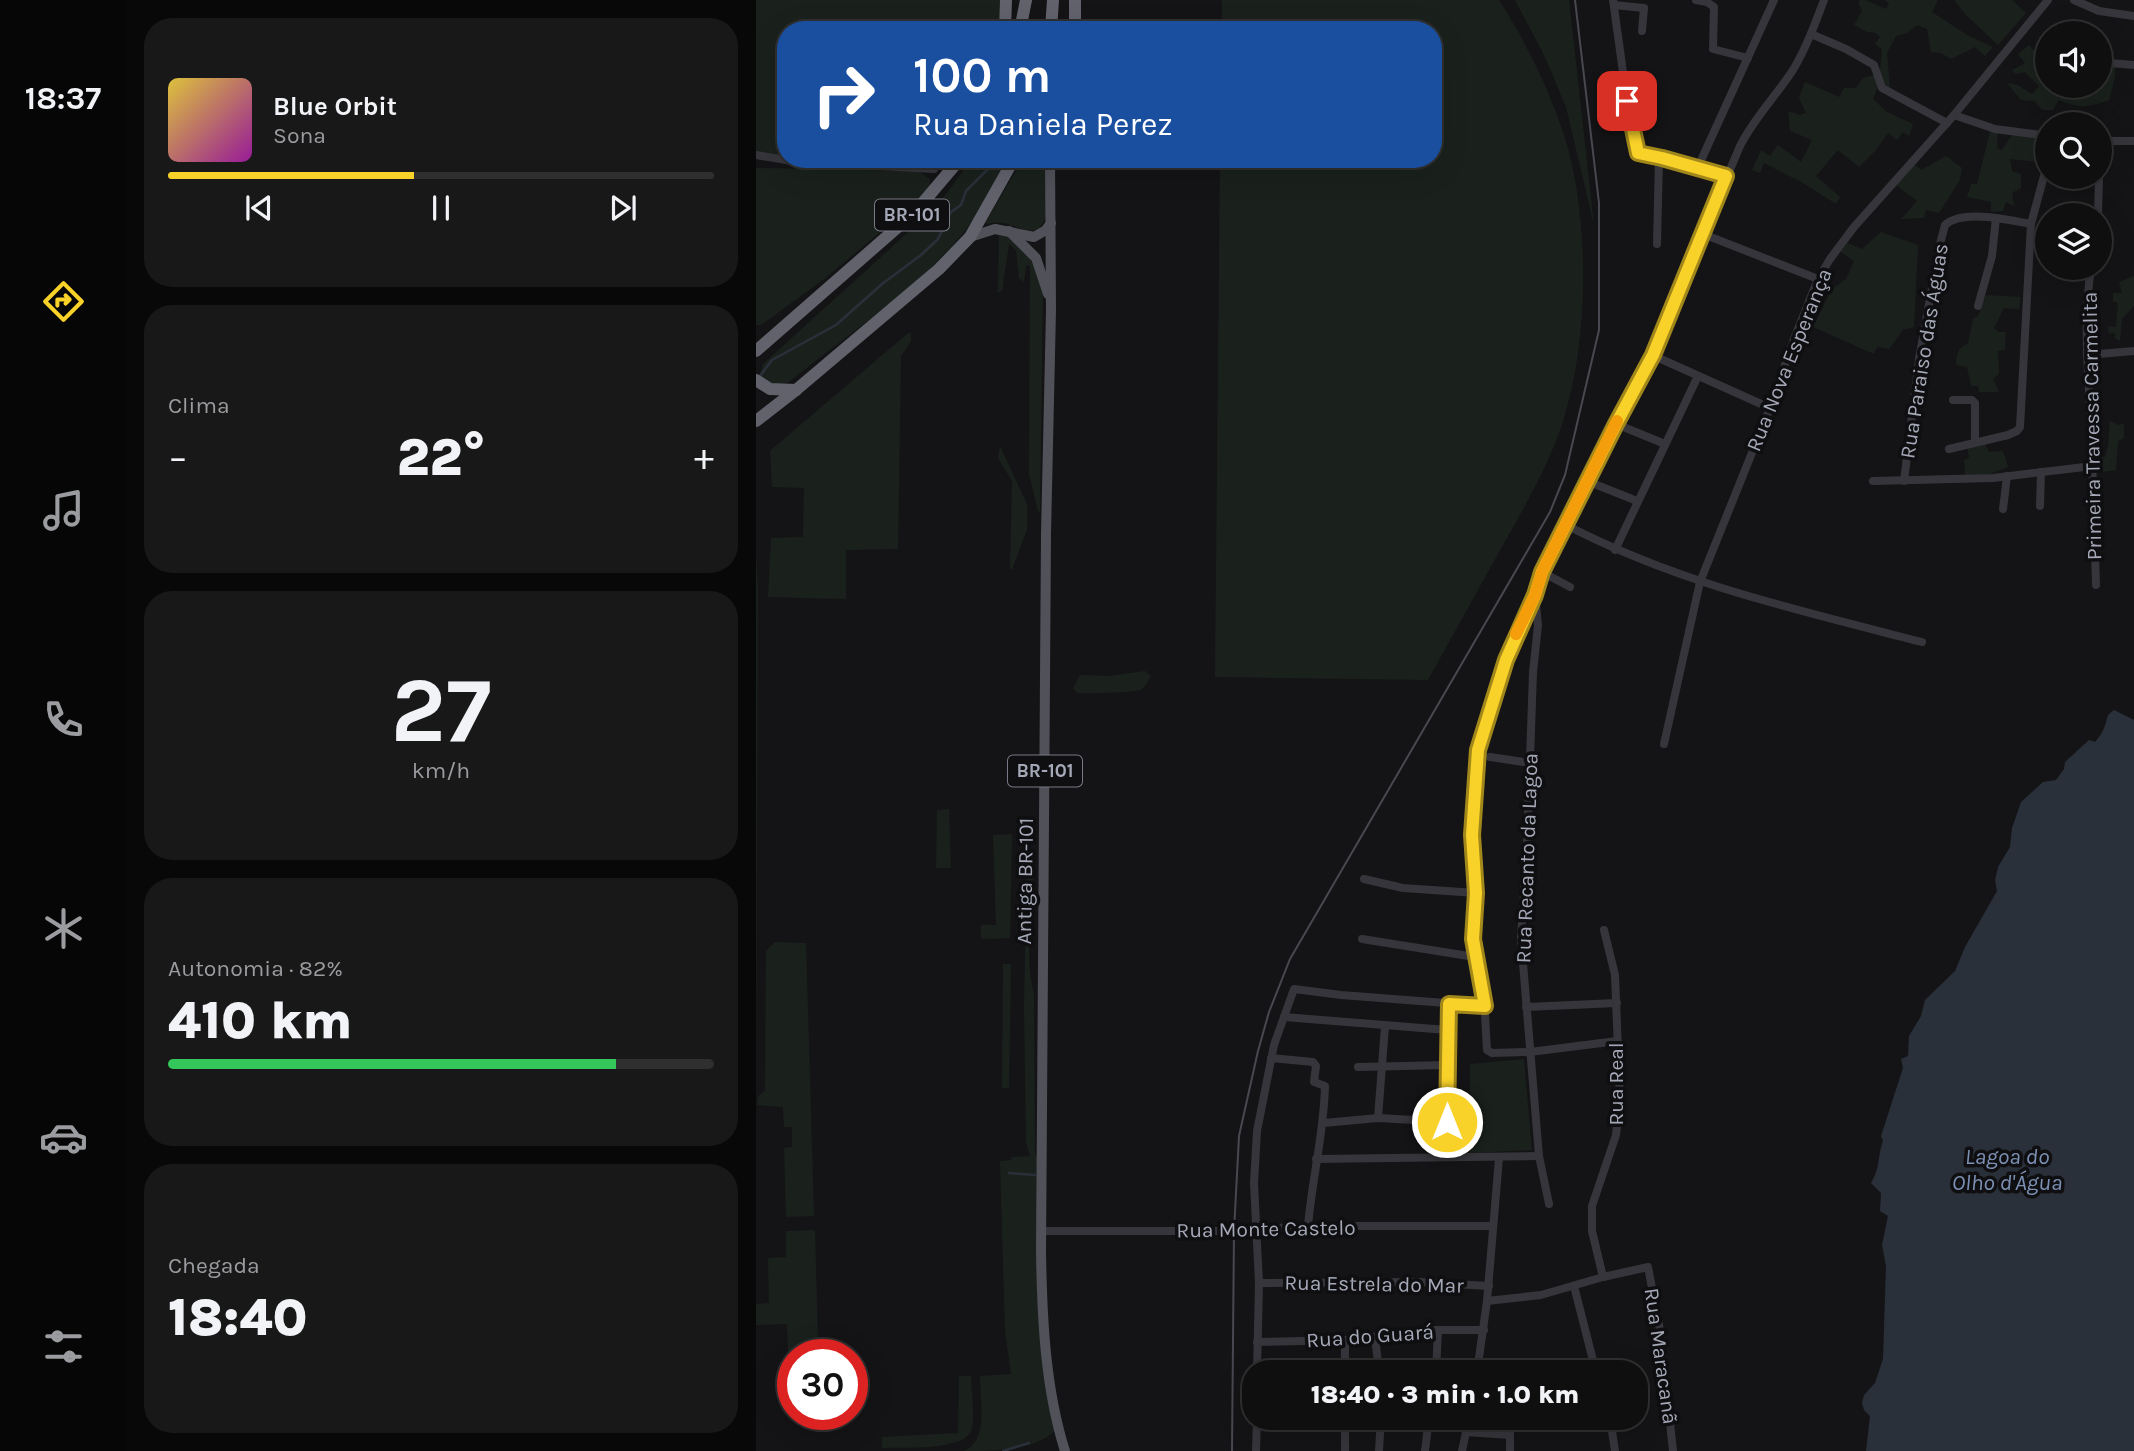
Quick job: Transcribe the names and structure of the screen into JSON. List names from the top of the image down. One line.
{"streets":{"highway":["BR-101"],"main road":["Antiga BR-101"],"street":["Rua Paraiso das Águas","Rua Nova Esperança","Primeira Travessa Carmelita","Rua Recanto da Lagoa","Rua Real","Rua Monte Castelo","Rua Estrela do Mar","Rua do Guará","Rua Maracanã"]},"crossings":[["BR-101","Antiga BR-101"],["Antiga BR-101","Rua Monte Castelo"],["Rua Real","Rua Estrela do Mar"],["Rua Estrela do Mar","Rua Maracanã"]],"water":["Lagoa do Olho d'Água"],"page":{"tabs":"18:37","turn":["100 m","Rua Daniela Perez"],"song":["Blue Orbit","Sona"],"tile":["Clima",["27","km/h"],["Autonomia · 82%","410 km"],["Chegada","18:40"]],"heat":["−","22°","+"],"limit":"30","trip":"18:40 · 3 min · 1.0 km"}}
